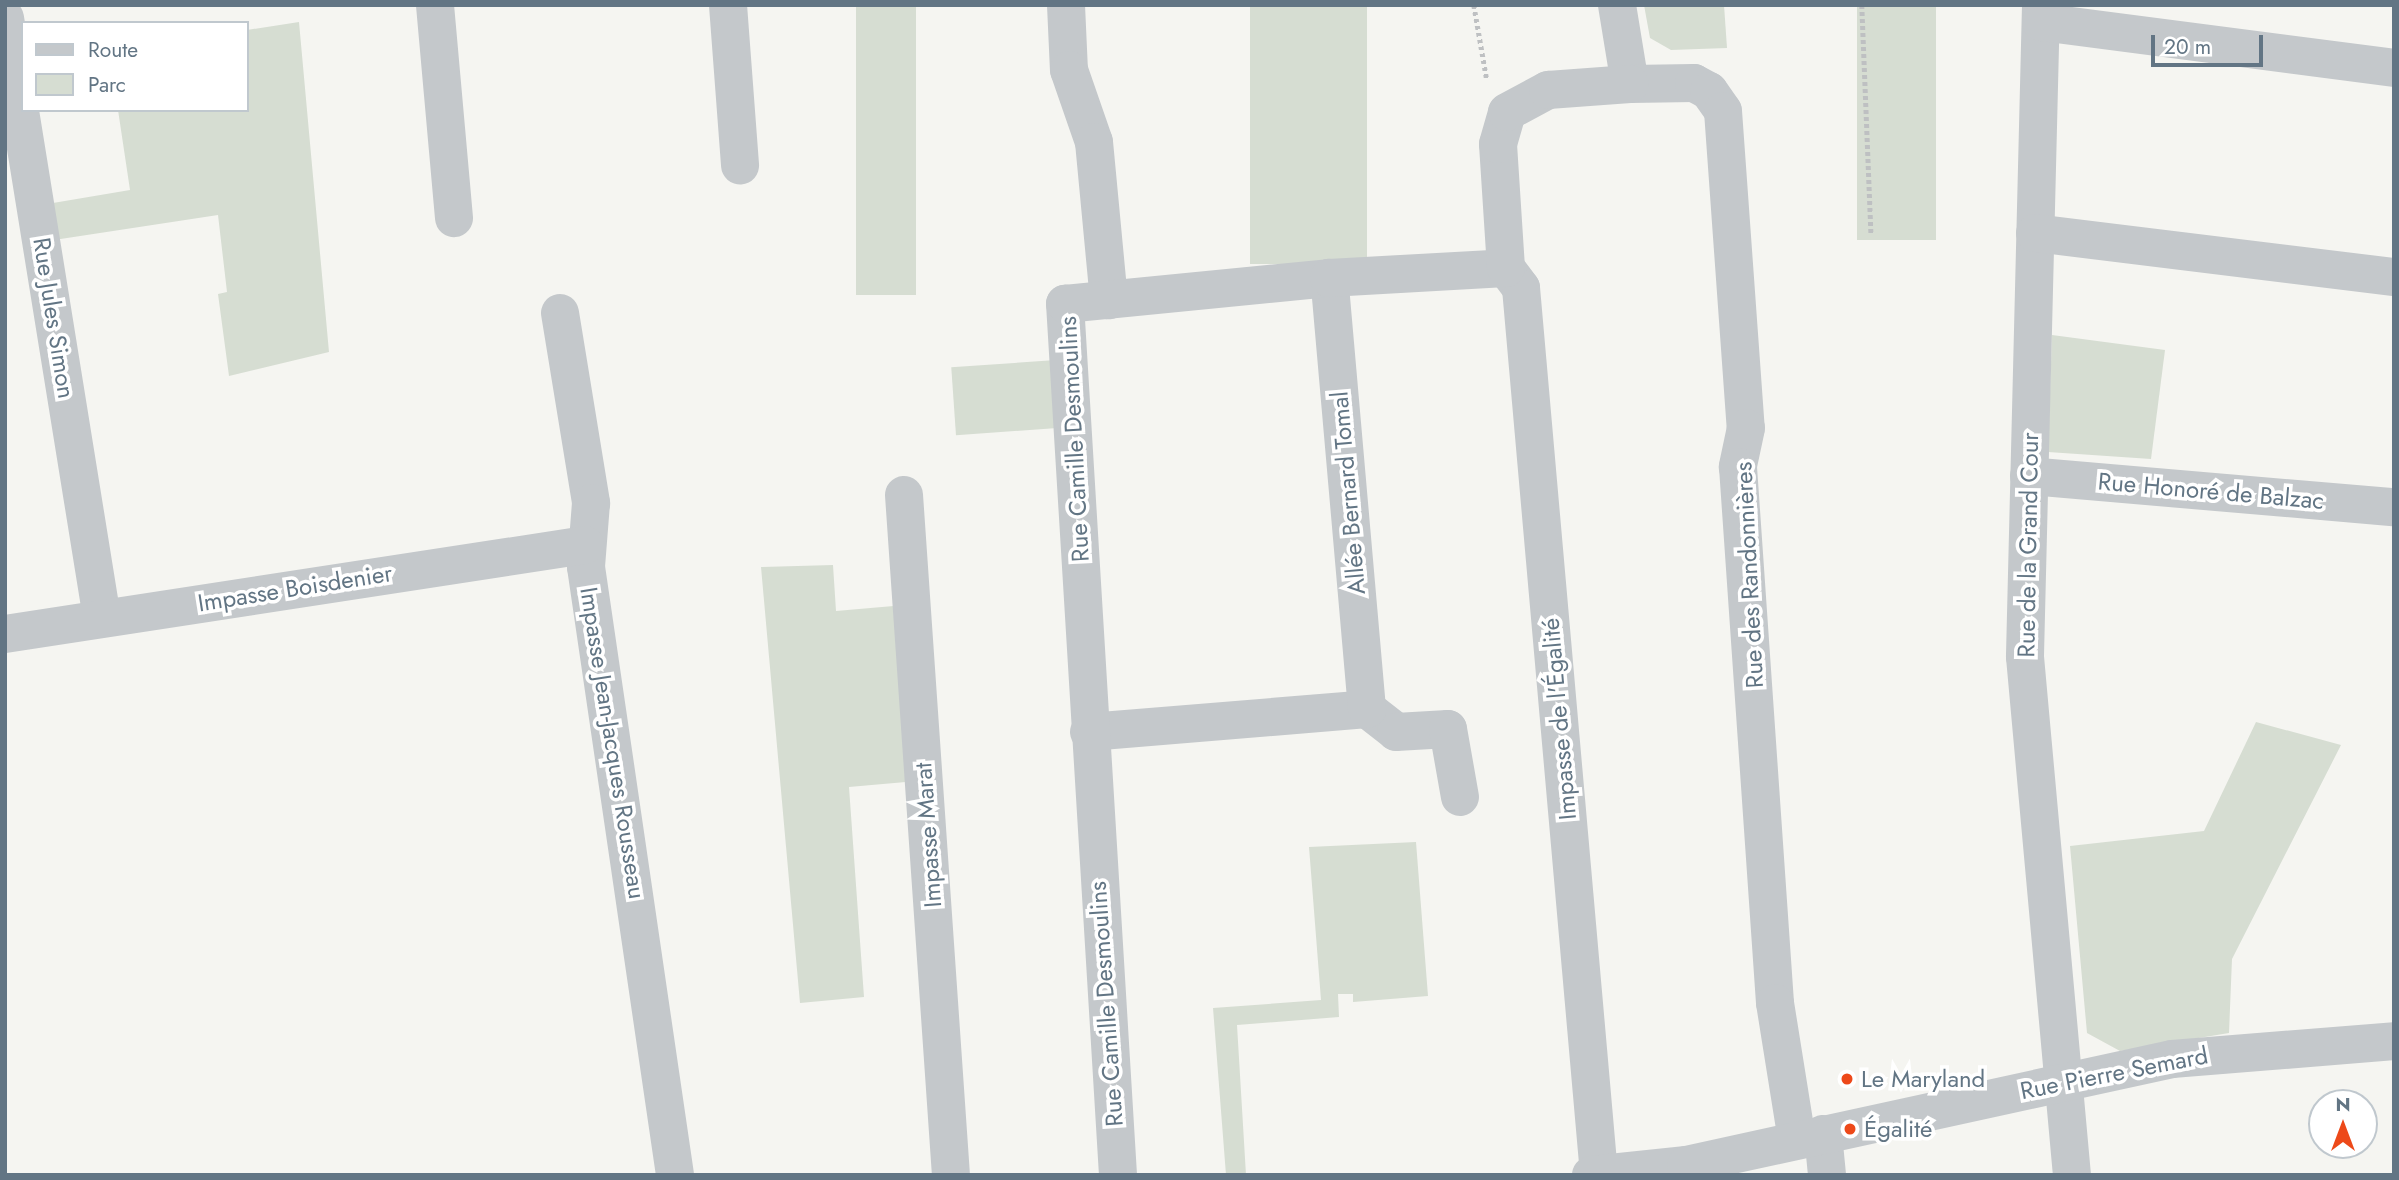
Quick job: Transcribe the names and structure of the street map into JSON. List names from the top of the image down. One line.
{"streets":{"street":["Rue Jules Simon","Rue Camille Desmoulins","Rue Honoré de Balzac","Allée Bernard Tomal","Rue de la Grand Cour","Rue des Randonnières","Impasse Boisdenier","Impasse de l'Égalité","Impasse Jean-Jacques Rousseau","Impasse Marat","Rue Pierre Semard"]},"crossings":[["Rue Jules Simon","Impasse Boisdenier"],["Rue Camille Desmoulins","Allée Bernard Tomal"],["Rue Camille Desmoulins","Impasse de l'Égalité"],["Rue Honoré de Balzac","Rue de la Grand Cour"],["Rue de la Grand Cour","Rue Pierre Semard"],["Rue des Randonnières","Rue Pierre Semard"],["Impasse Boisdenier","Impasse Jean-Jacques Rousseau"],["Impasse de l'Égalité","Rue Pierre Semard"]],"places":["Le Maryland","Égalité"],"legend":["Route","Parc"],"scale_bar":"20 m","north":"top"}
